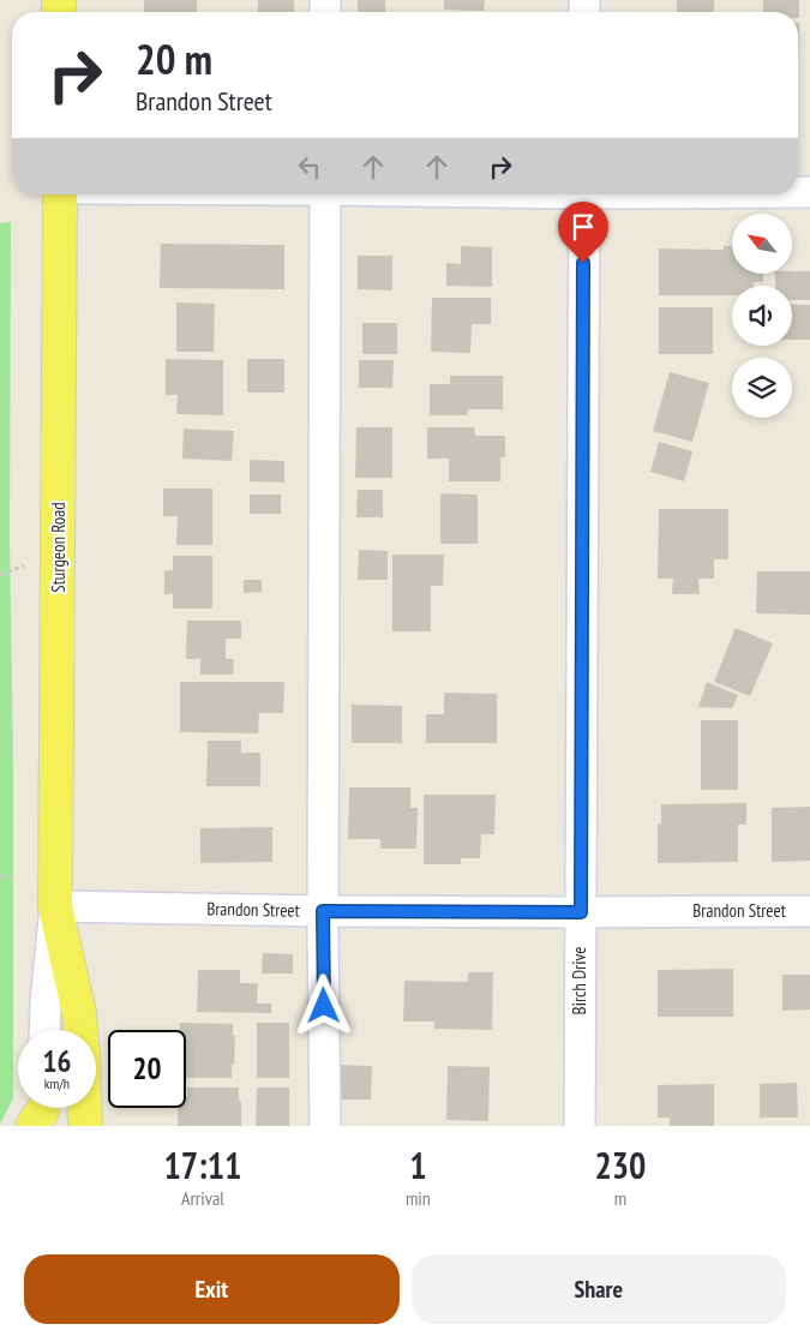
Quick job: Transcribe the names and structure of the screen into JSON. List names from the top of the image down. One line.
{"streets":{"main road":["Sturgeon Road"],"street":["Brandon Street","Birch Drive"]},"crossings":[["Sturgeon Road","Brandon Street"],["Brandon Street","Birch Drive"]],"north":"top left","page":{"turn":["20 m","Brandon Street"],"speed":"16 km/h","limit":"20","eta":["17:11","Arrival","1","min","230","m"],"buttons":["Exit","Share"]}}
